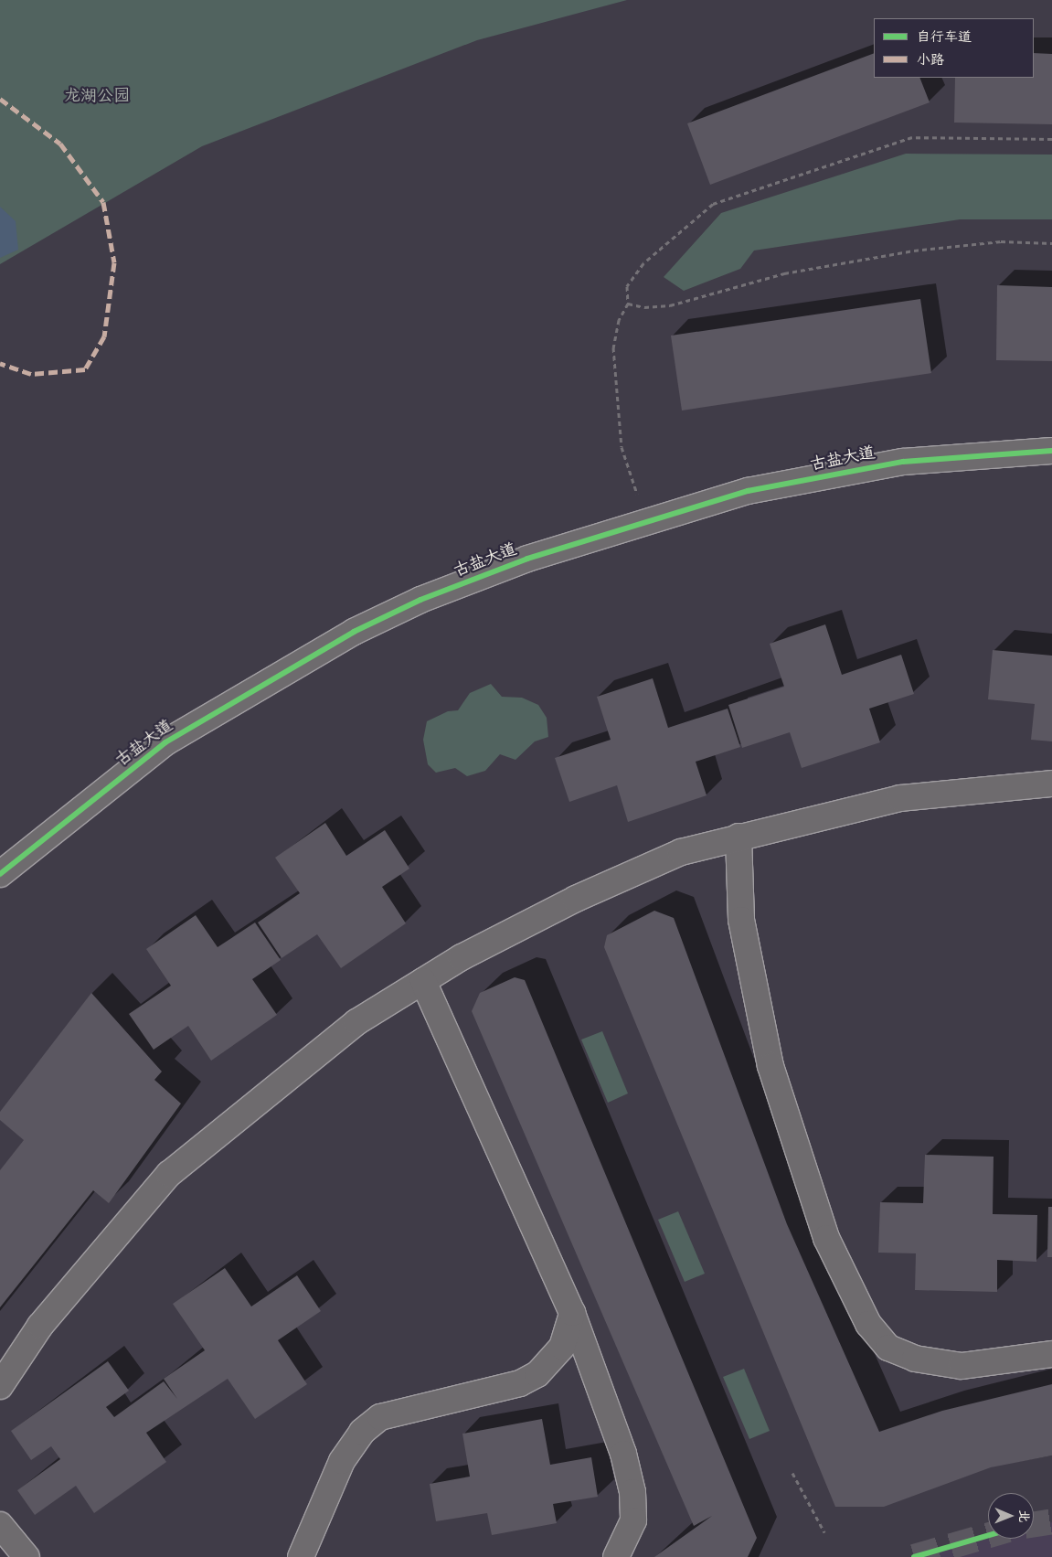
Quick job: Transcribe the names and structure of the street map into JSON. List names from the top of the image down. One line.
{"streets":{"street":["古盐大道"]},"parks":["龙湖公园"],"legend":["自行车道","小路"],"north":"right"}
